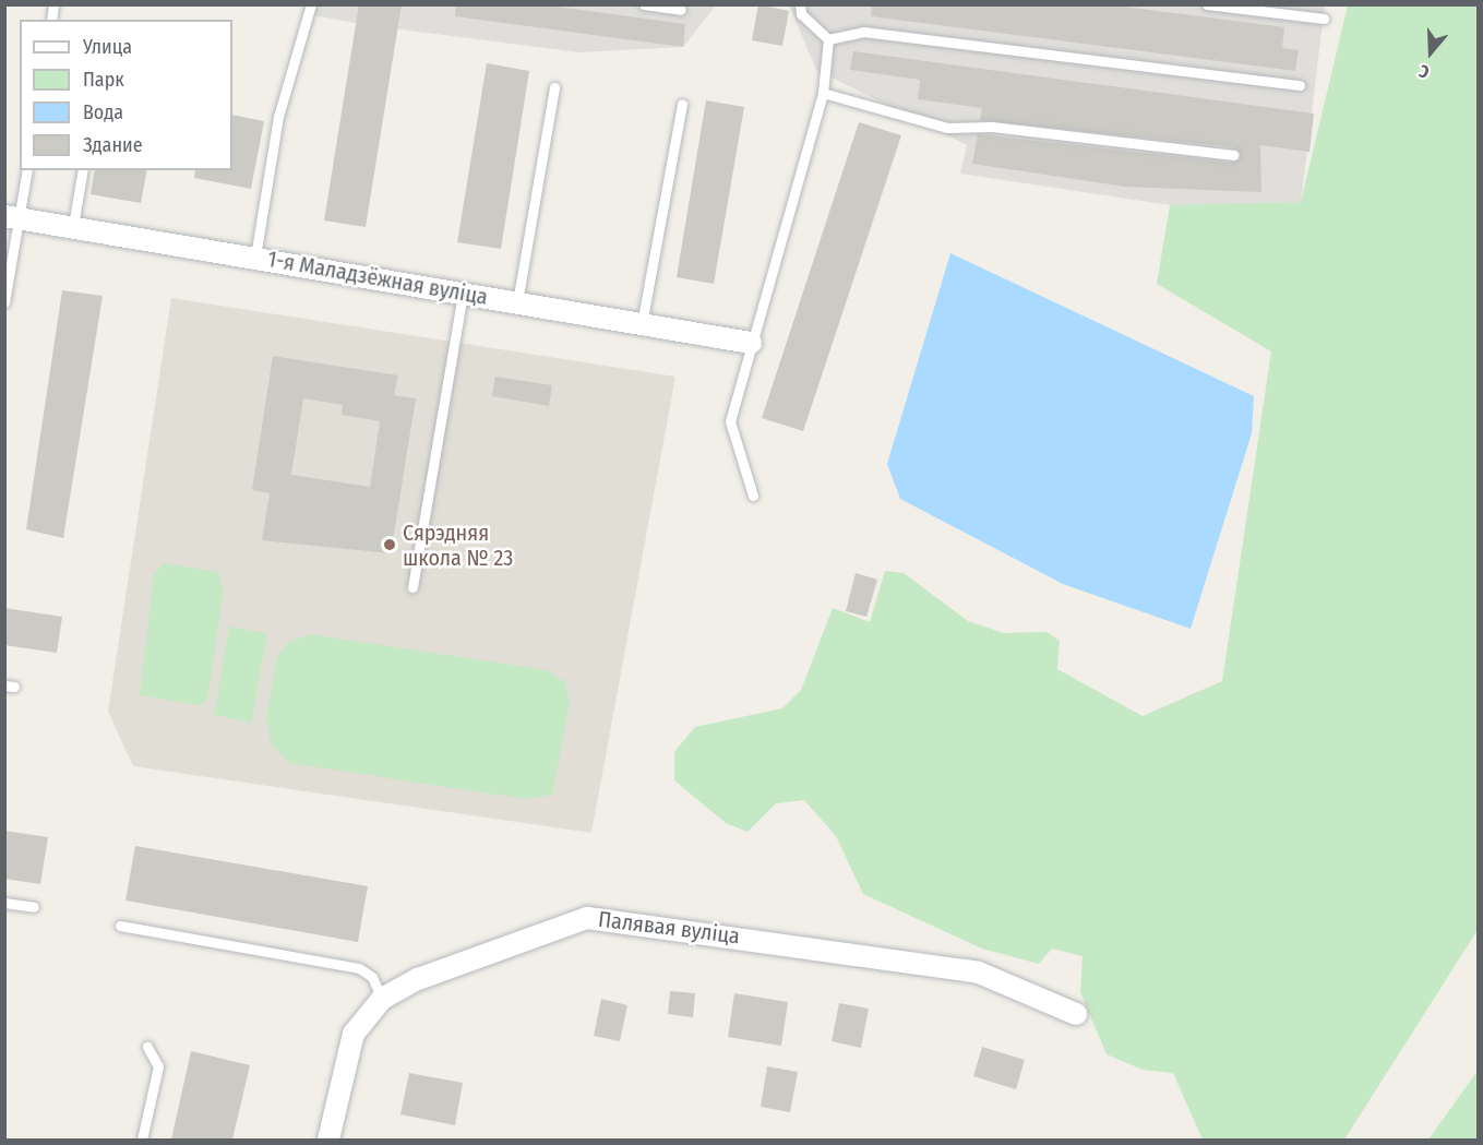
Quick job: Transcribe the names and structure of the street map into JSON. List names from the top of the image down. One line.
{"streets":{"street":["1-я Маладзёжная вуліца","Палявая вуліца"]},"places":["Сярэдняя школа № 23"],"legend":["Улица","Парк","Вода","Здание"],"north":"bottom"}
